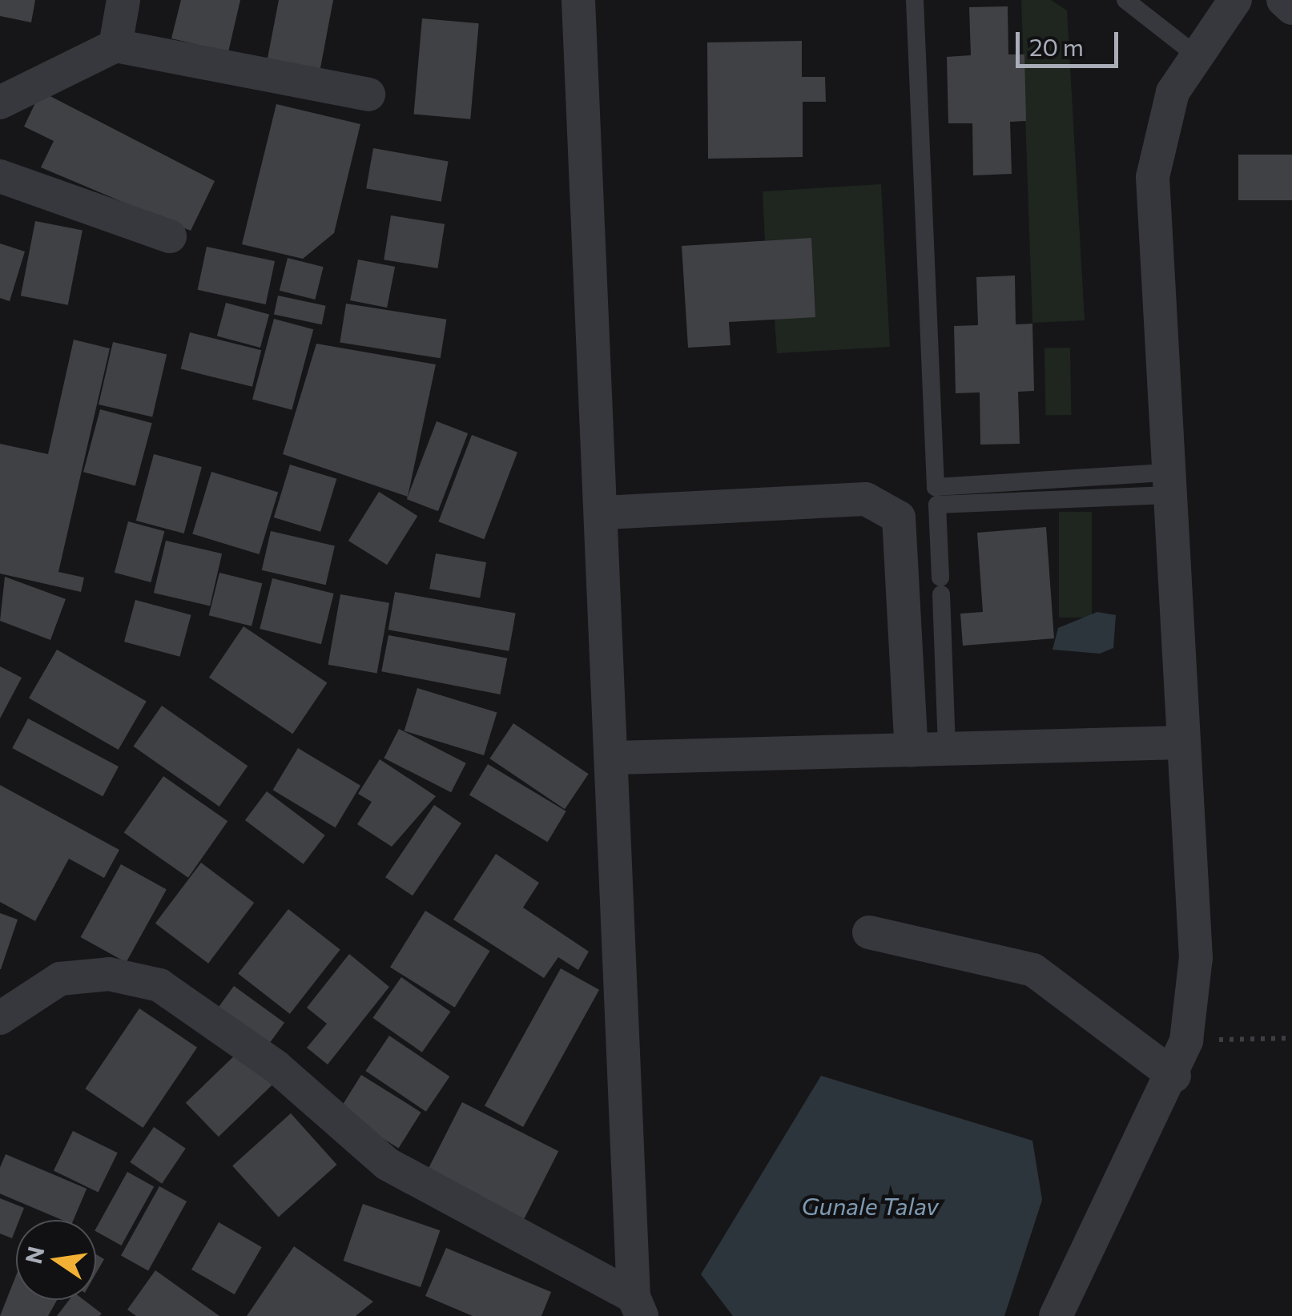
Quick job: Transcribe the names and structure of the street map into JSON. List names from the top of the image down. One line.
{"water":["Gunale Talav"],"scale_bar":"20 m","north":"left"}
